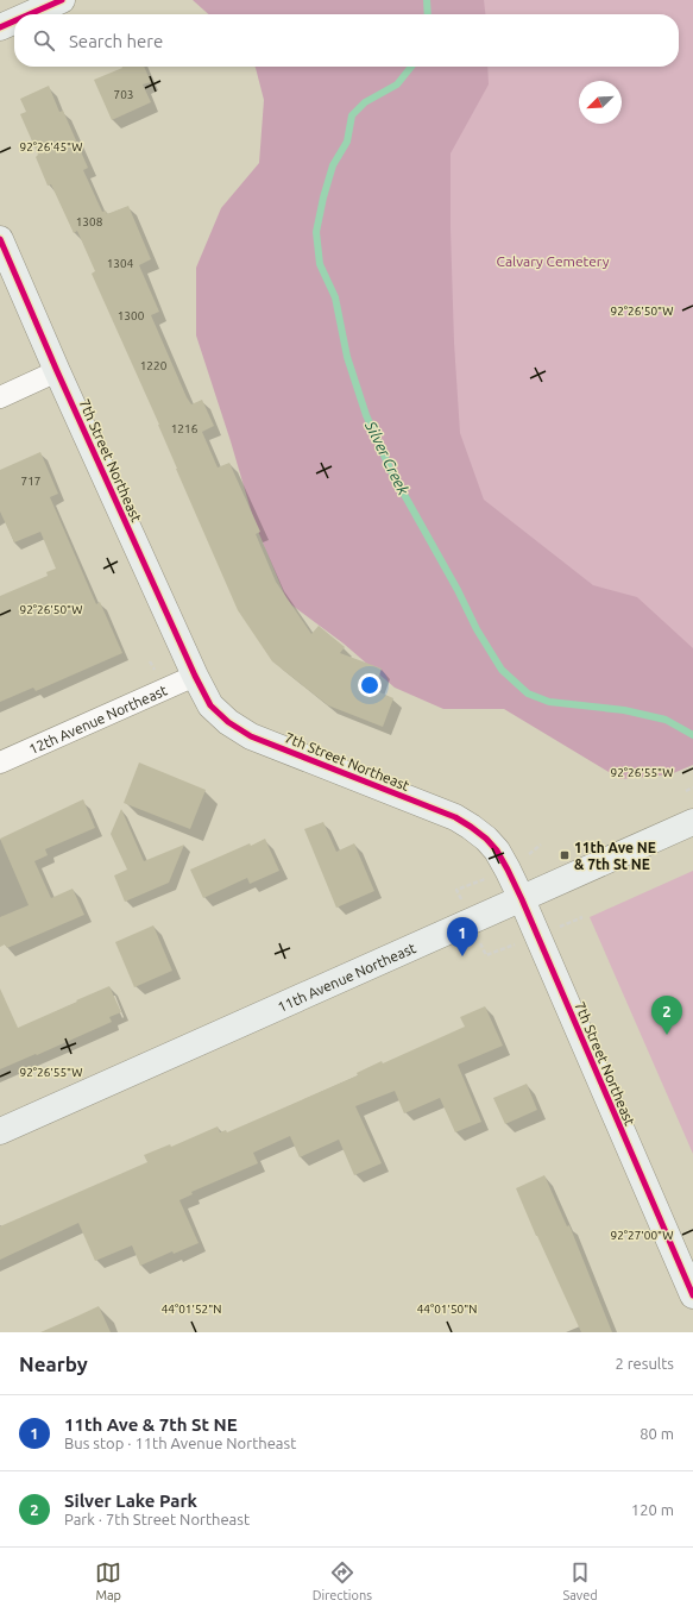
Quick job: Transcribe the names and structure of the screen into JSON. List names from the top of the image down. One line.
{"streets":{"main road":["7th Street Northeast","11th Avenue Northeast"],"street":["12th Avenue Northeast"]},"crossings":[["7th Street Northeast","12th Avenue Northeast"],["7th Street Northeast","11th Avenue Northeast"]],"water":["Silver Creek"],"parks":["Calvary Cemetery"],"places":{"transit":["11th Ave NE & 7th St NE"]},"house_numbers":["703","1308","1304","1300","1220","1216","717"],"north":"bottom left","page":{"search":"Search here","pins":["1","2"],"heading":["Nearby","2 results"],"list":[{"mark":"1","name":"11th Ave & 7th St NE","note":"Bus stop · 11th Avenue Northeast","value":"80 m"},{"mark":"2","name":"Silver Lake Park","note":"Park · 7th Street Northeast","value":"120 m"}],"nav":["Map","Directions","Saved"]},"coordinates":["92°26'45\"W","92°26'50\"W","92°26'55\"W","92°27'00\"W","44°01'52\"N","44°01'50\"N"]}
